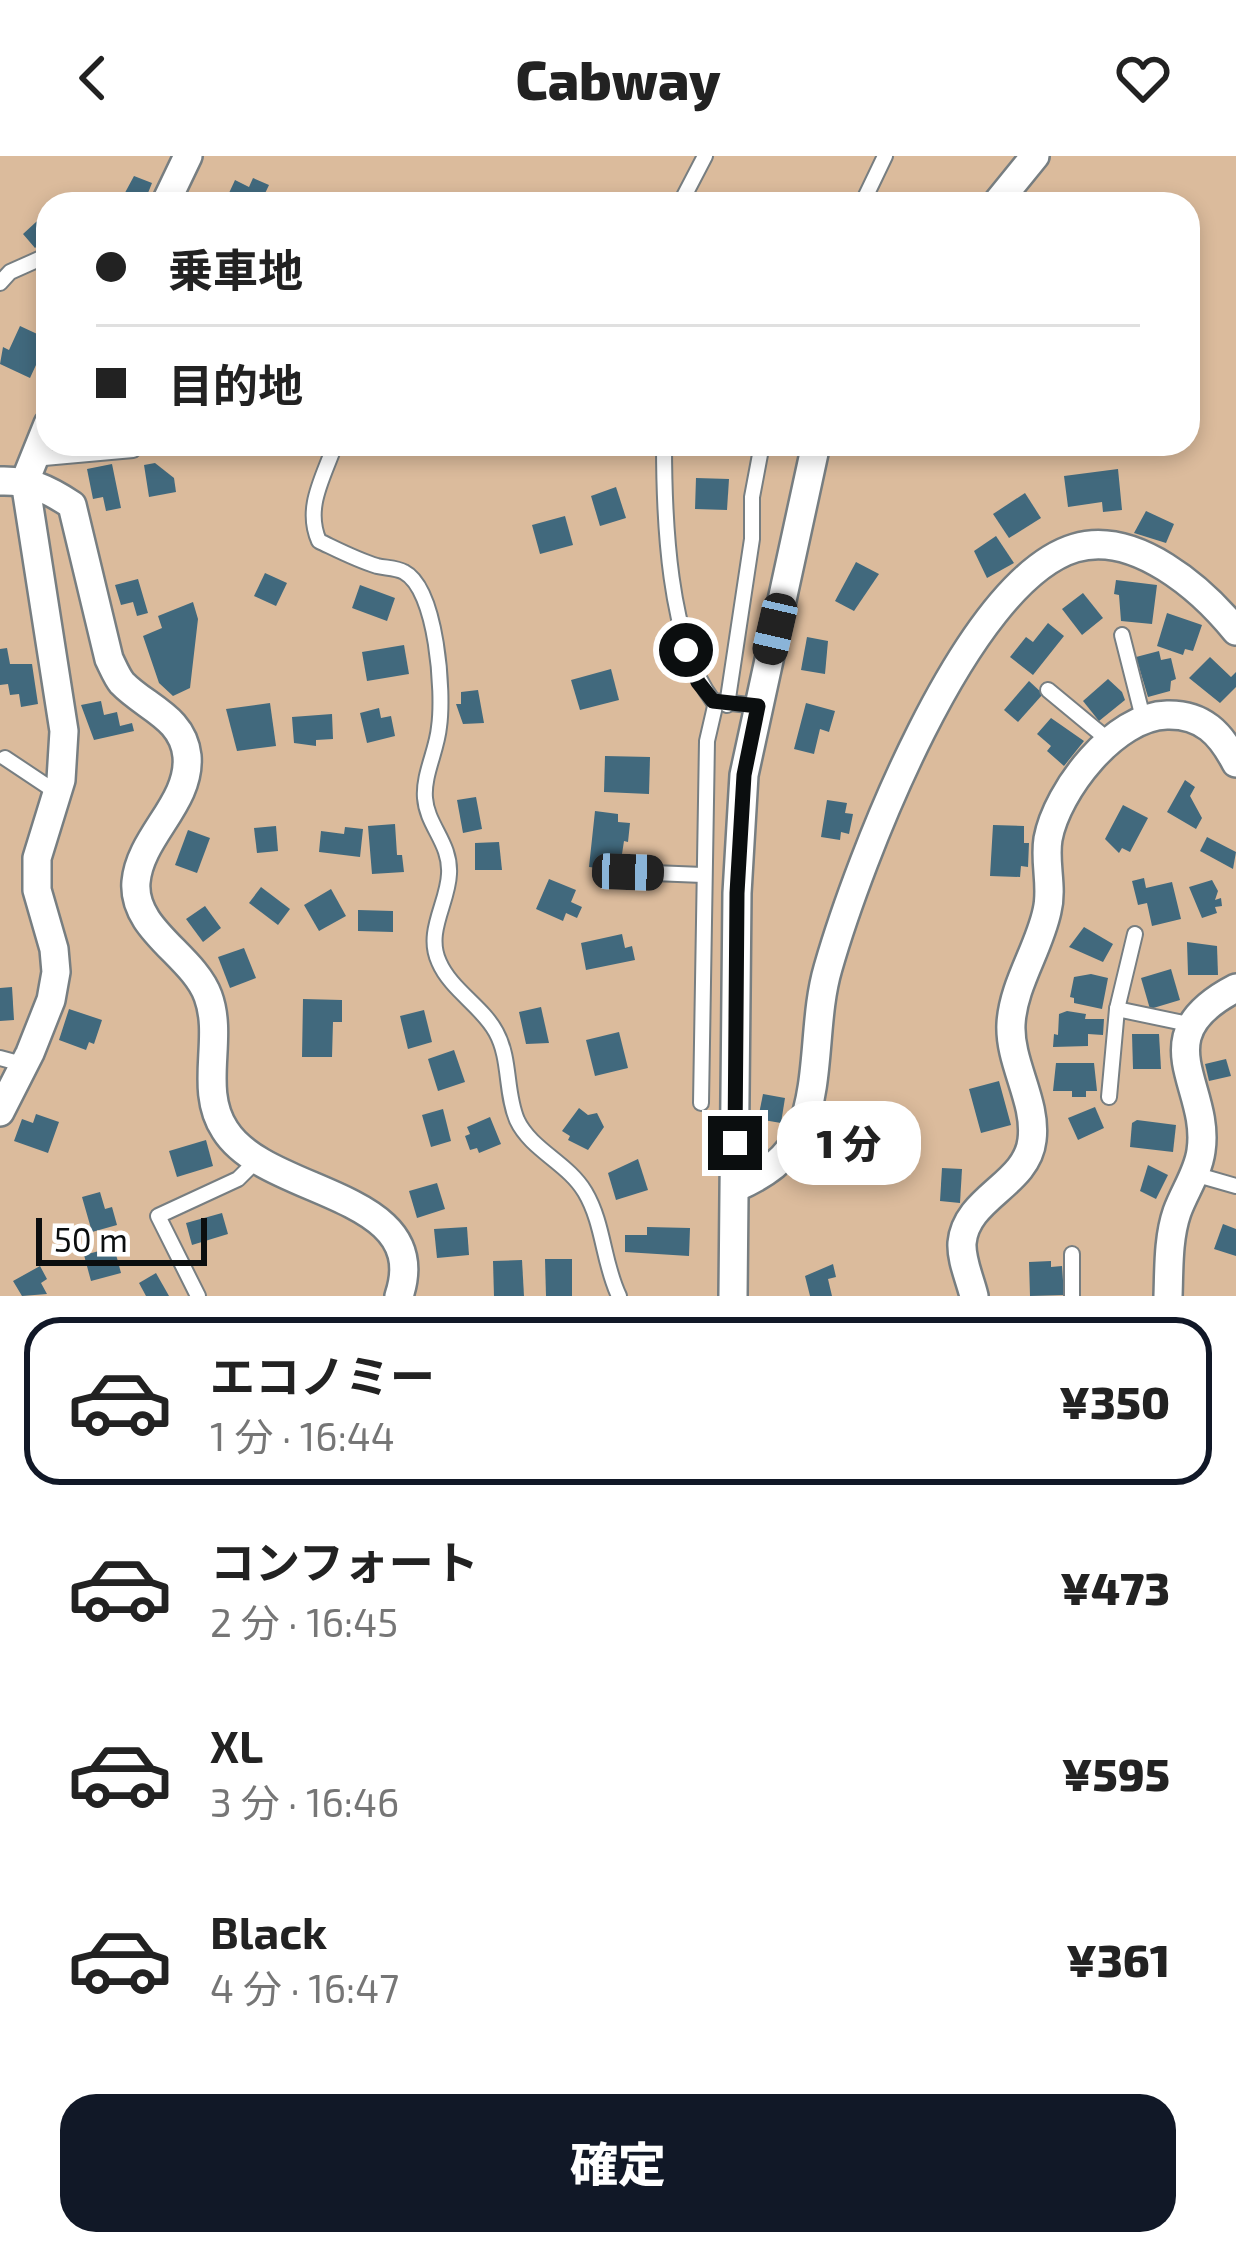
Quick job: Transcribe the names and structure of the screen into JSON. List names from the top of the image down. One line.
{"scale_bar":"50 m","page":{"header":"Cabway","banner":["乗車地","目的地"],"bubble":"1 分","scale":"50 m","list":[{"name":"エコノミー","note":"1 分 · 16:44","value":"¥350"},{"name":"コンフォート","note":"2 分 · 16:45","value":"¥473"},{"name":"XL","note":"3 分 · 16:46","value":"¥595"},{"name":"Black","note":"4 分 · 16:47","value":"¥361"}],"buttons":"確定"}}
